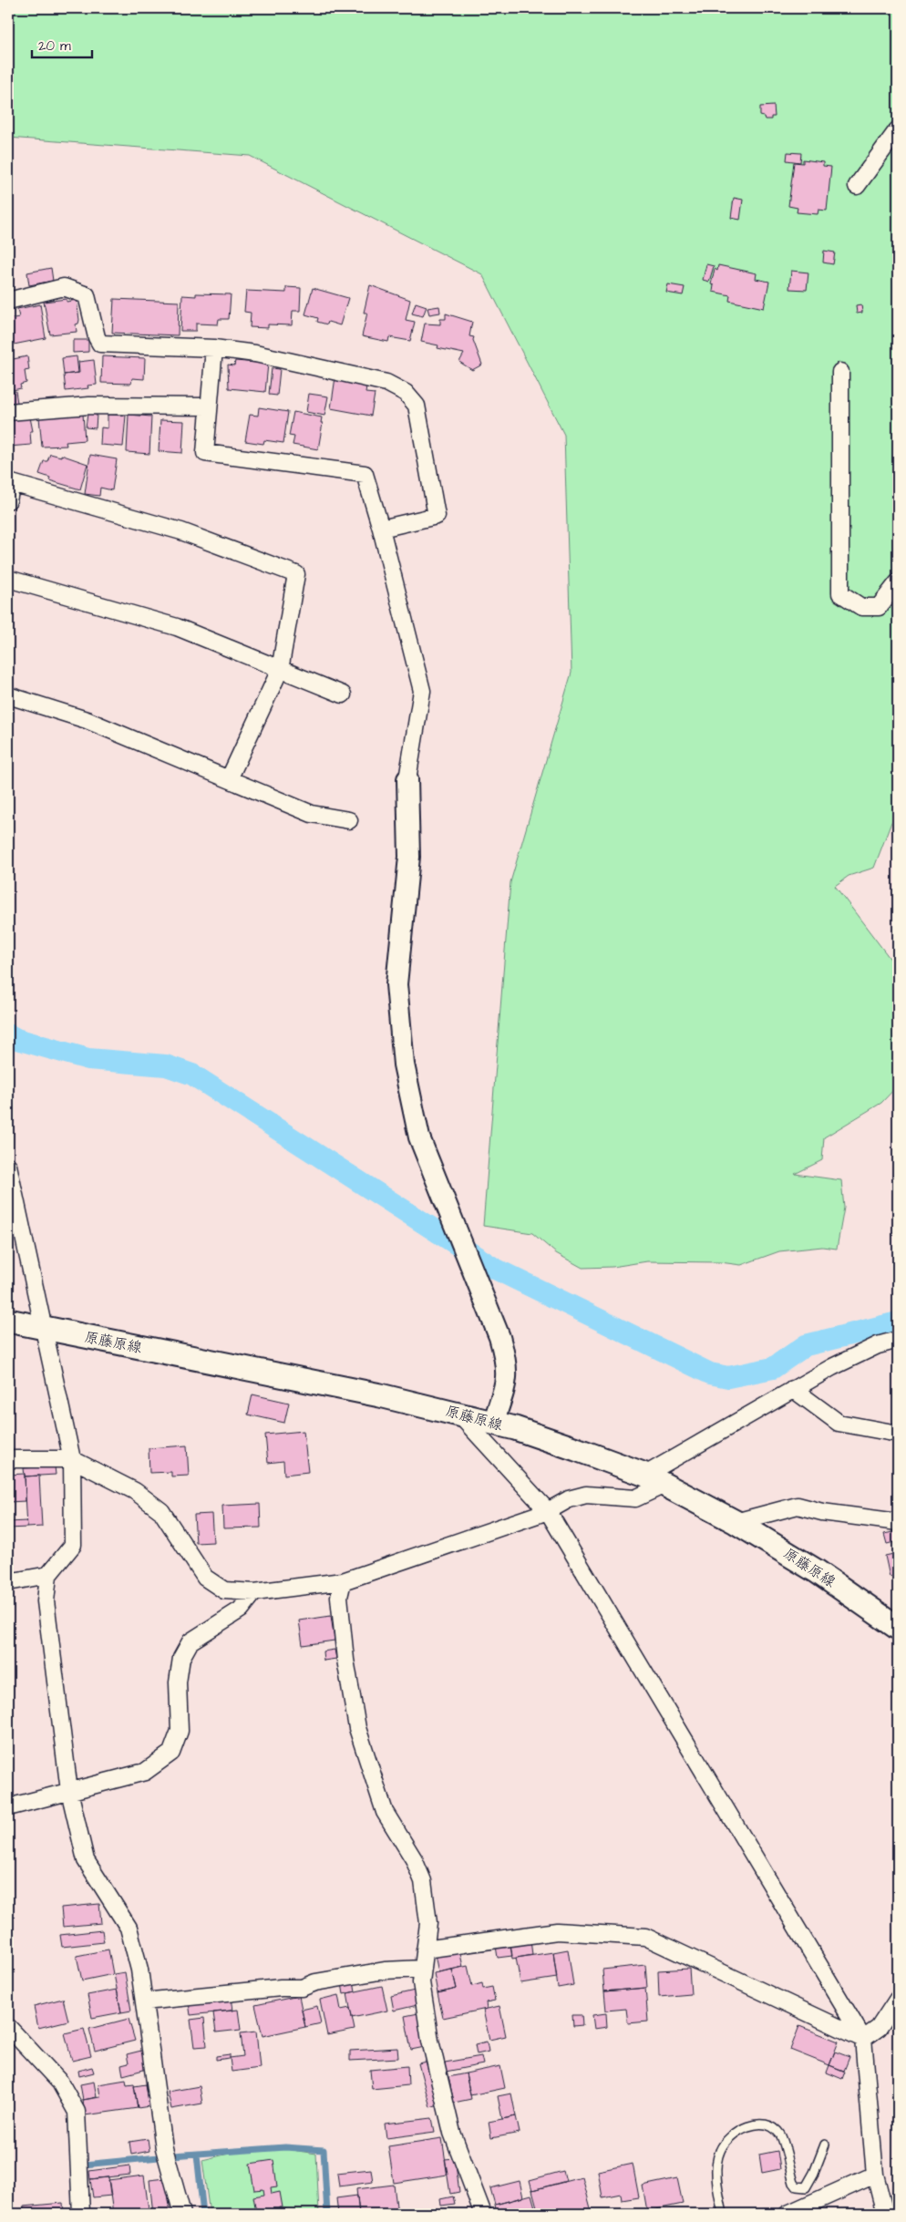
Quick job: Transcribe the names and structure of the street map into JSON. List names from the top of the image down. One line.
{"streets":{"main road":["原藤原線"]},"scale_bar":"20 m"}
